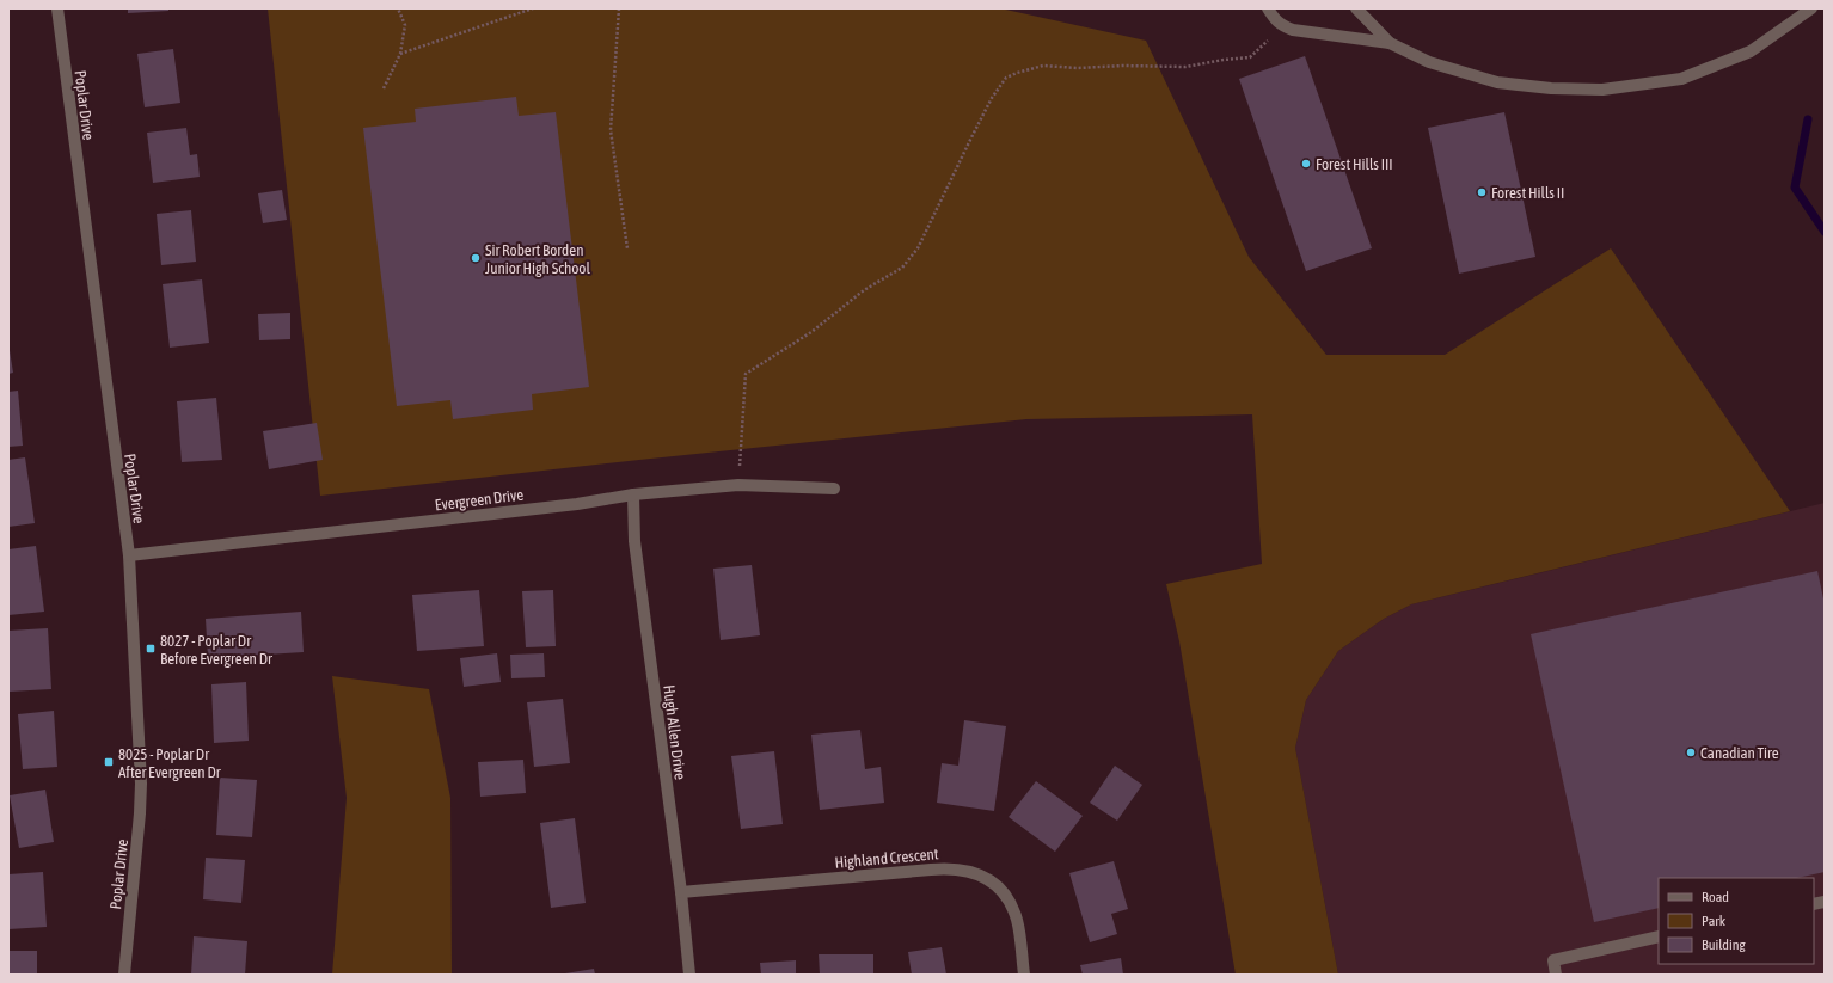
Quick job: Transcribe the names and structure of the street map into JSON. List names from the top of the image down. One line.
{"streets":{"street":["Poplar Drive","Evergreen Drive","Hugh Allen Drive","Highland Crescent"]},"crossings":[["Poplar Drive","Evergreen Drive"],["Evergreen Drive","Hugh Allen Drive"],["Hugh Allen Drive","Highland Crescent"]],"places":{"other":["Forest Hills III","Forest Hills II","Sir Robert Borden Junior High School","Canadian Tire"],"transit":["8027 - Poplar Dr Before Evergreen Dr","8025 - Poplar Dr After Evergreen Dr"]},"legend":["Road","Park","Building"]}
